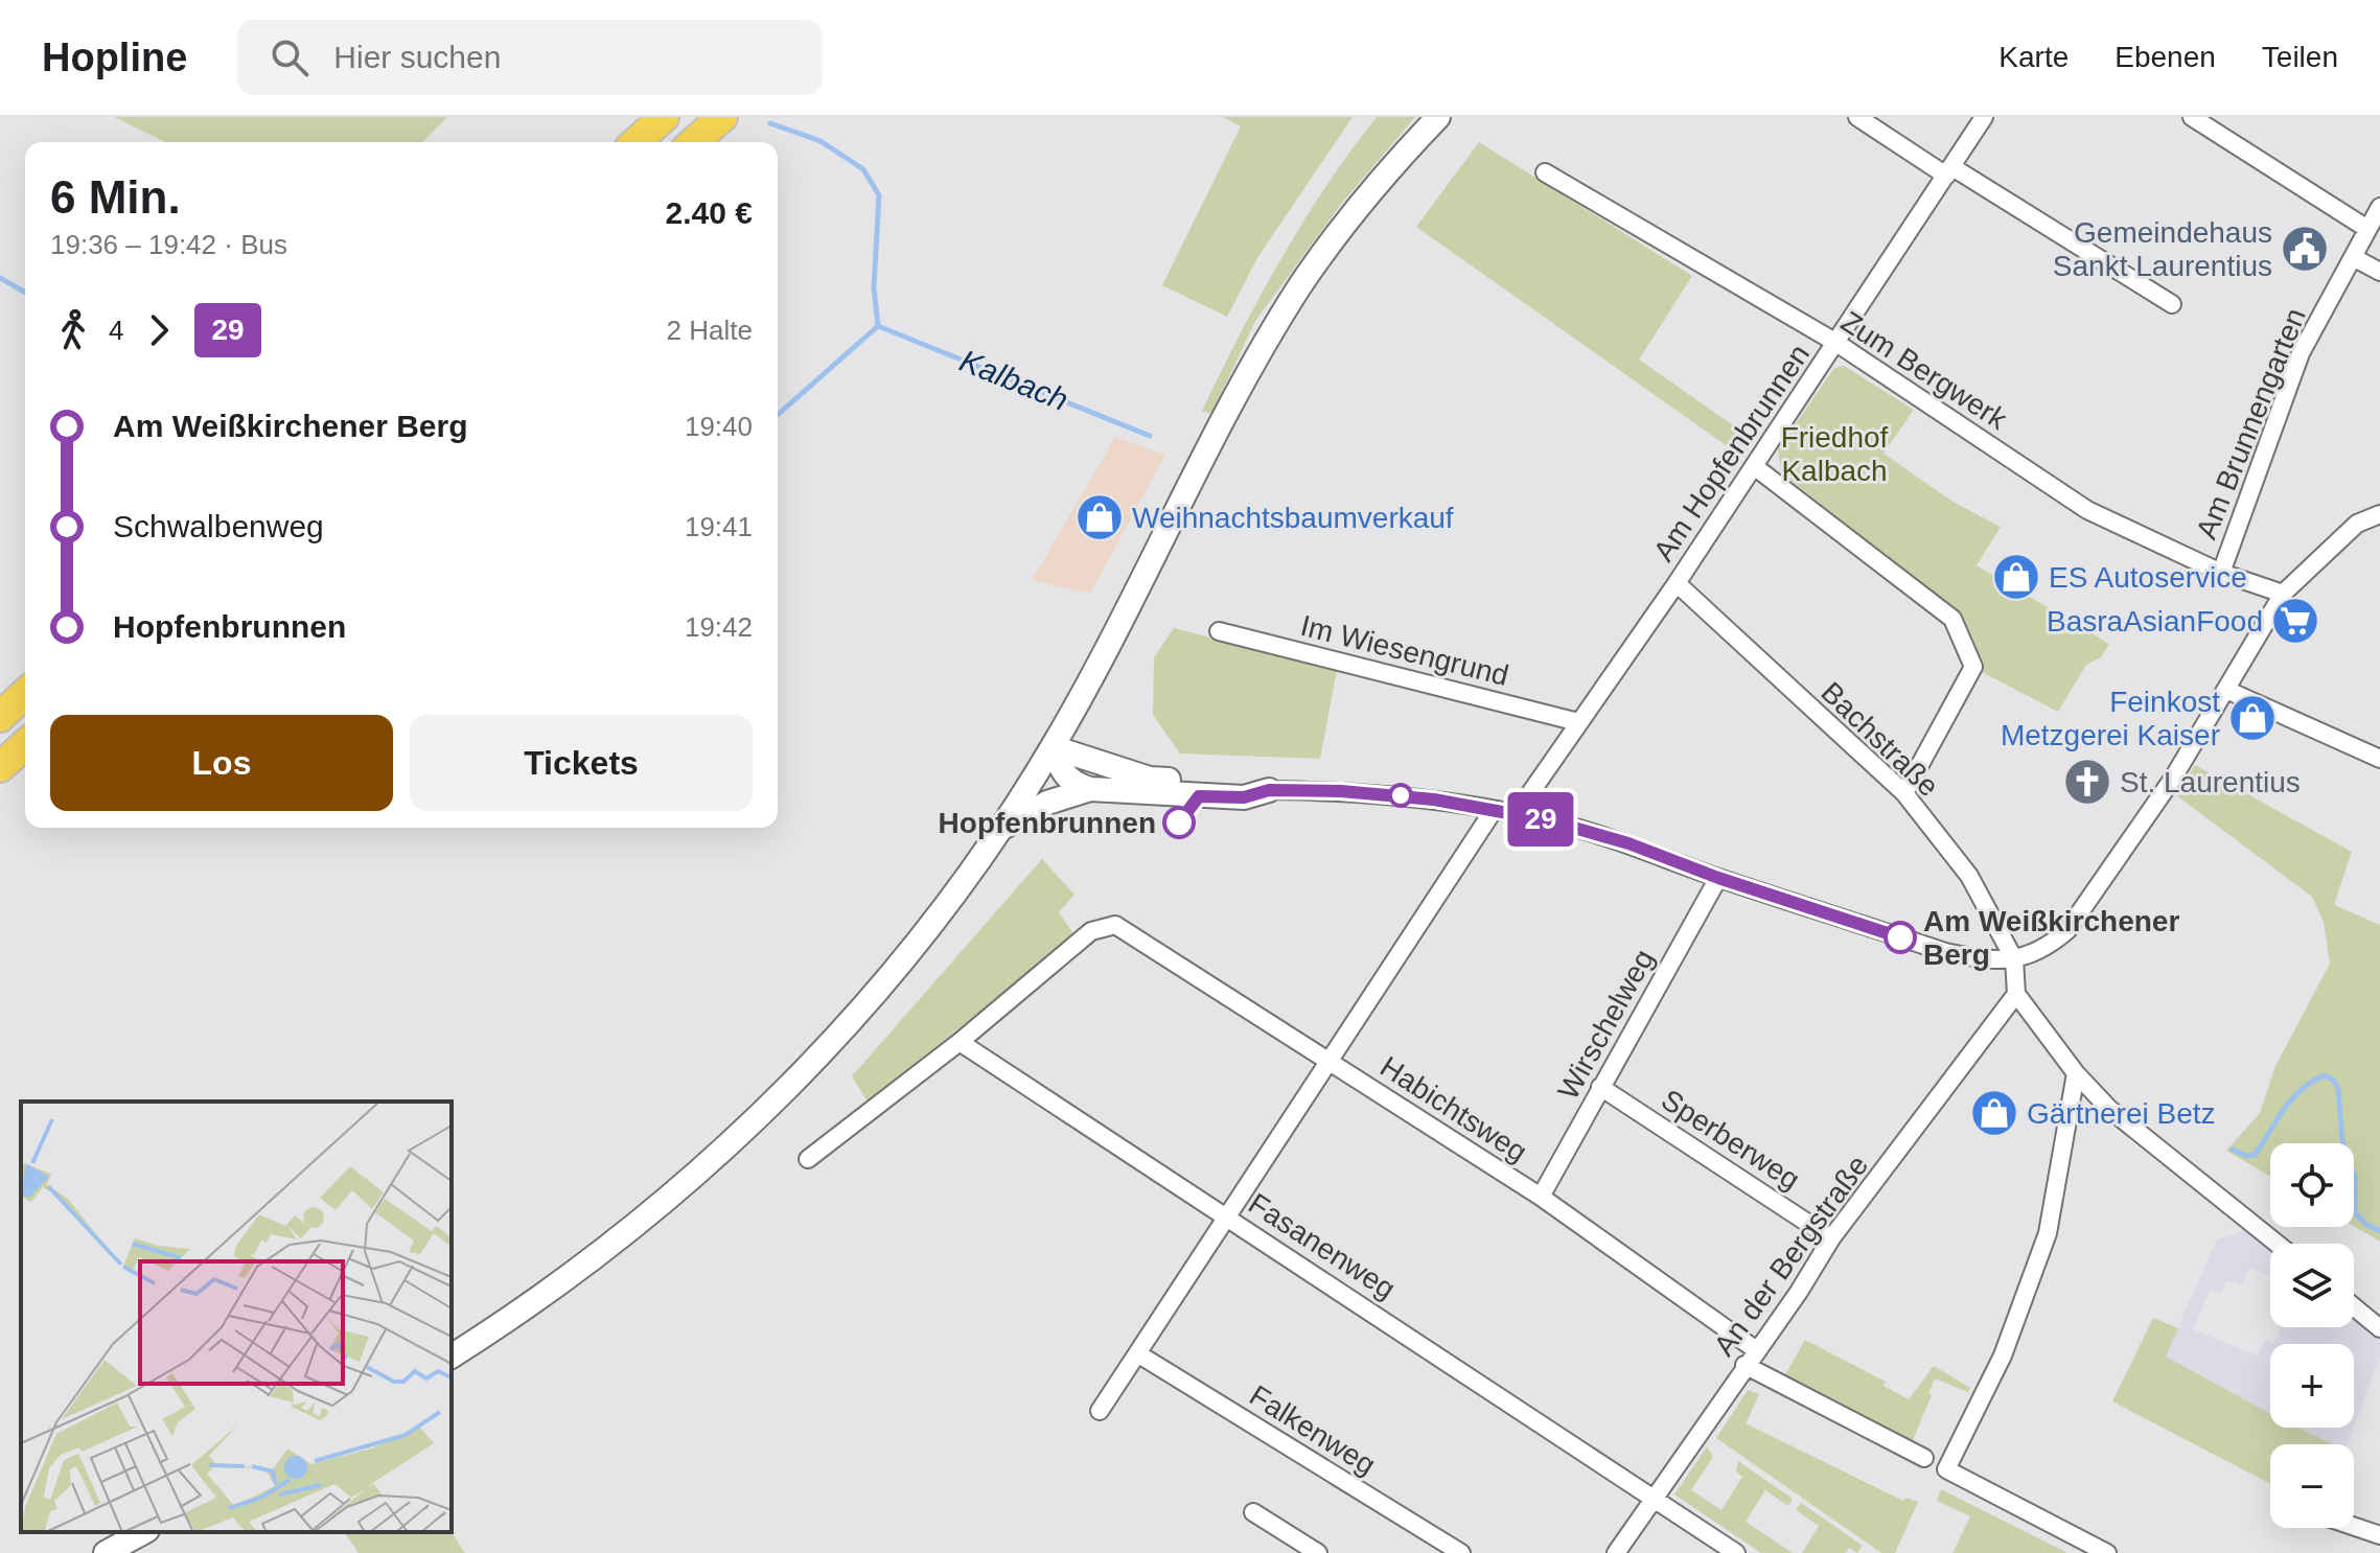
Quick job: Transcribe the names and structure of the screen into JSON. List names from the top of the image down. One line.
{"streets":{"street":["Zum Bergwerk","Am Brunnengarten","Am Hopfenbrunnen","Im Wiesengrund","Bachstraße","Wirschelweg","Habichtsweg","Sperberweg","Fasanenweg","An der Bergstraße","Falkenweg"]},"crossings":[["Zum Bergwerk","Am Brunnengarten"],["Zum Bergwerk","Am Hopfenbrunnen"],["Am Hopfenbrunnen","Im Wiesengrund"],["Am Hopfenbrunnen","Bachstraße"],["Wirschelweg","Habichtsweg"],["Wirschelweg","Sperberweg"],["Habichtsweg","Fasanenweg"],["Habichtsweg","An der Bergstraße"],["Sperberweg","An der Bergstraße"],["Fasanenweg","An der Bergstraße"]],"water":["Kalbach"],"parks":["Friedhof Kalbach"],"places":{"public building":["Gemeindehaus Sankt Laurentius"],"shop":["Weihnachtsbaumverkauf","ES Autoservice","Feinkost Metzgerei Kaiser","Gärtnerei Betz"],"supermarket":["BasraAsianFood"],"church":["St. Laurentius"],"other":["Hopfenbrunnen","Am Weißkirchener Berg"]},"lines":["bus line 29"],"page":{"header":"Hopline","search":"Hier suchen","nav":["Karte","Ebenen","Teilen"],"on_map":"29","heading":["6 Min.","19:36 – 19:42 · Bus","2.40 €"],"legs":["4","29","2 Halte"],"list":[{"name":"Am Weißkirchener Berg","value":"19:40"},{"name":"Schwalbenweg","value":"19:41"},{"name":"Hopfenbrunnen","value":"19:42"}],"buttons":["Los","Tickets"],"map_buttons":["+","−"]}}
